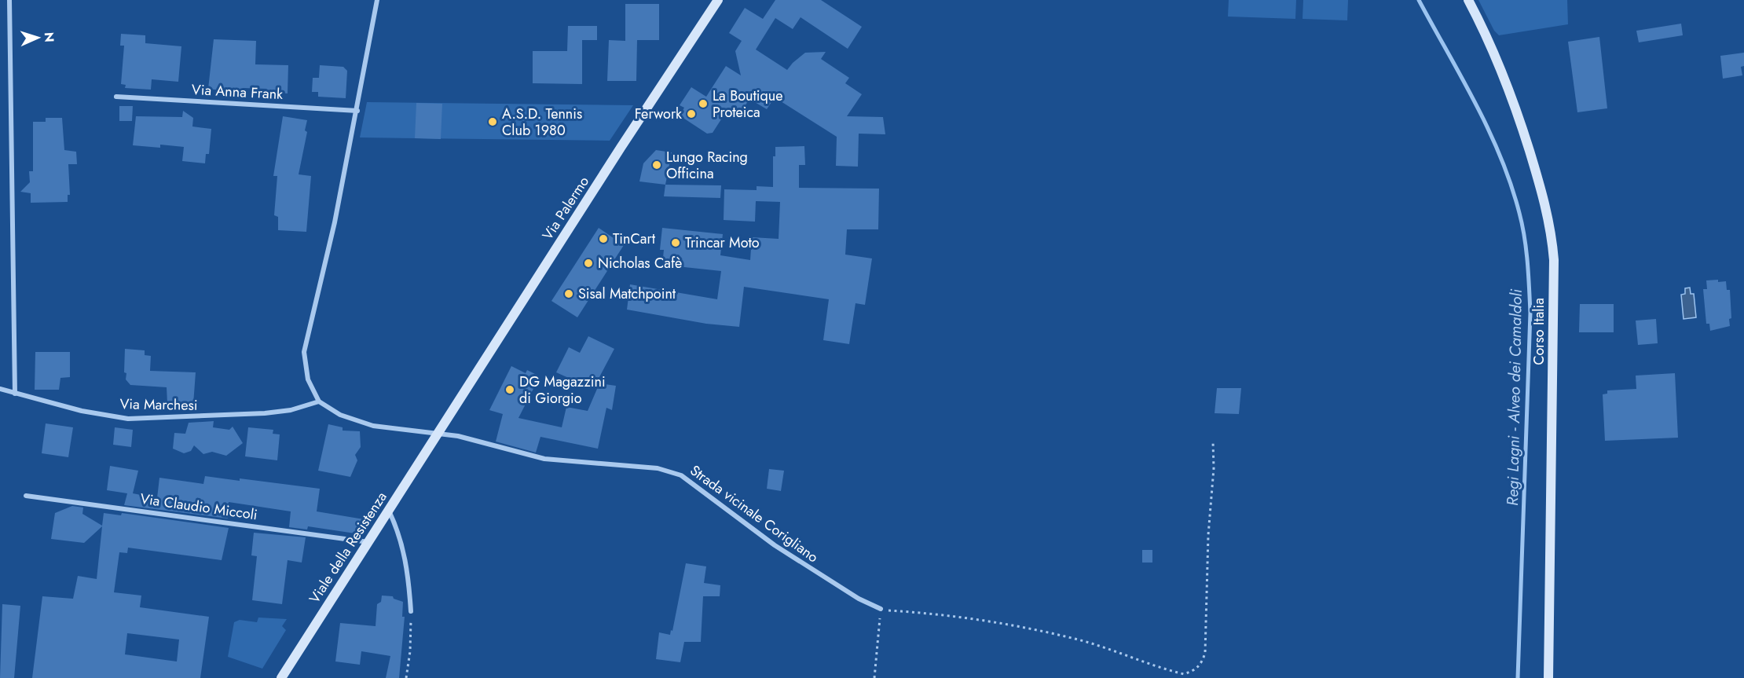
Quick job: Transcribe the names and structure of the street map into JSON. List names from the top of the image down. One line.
{"streets":{"main road":["Via Palermo","Corso Italia","Viale della Resistenza"],"street":["Via Anna Frank","Via Marchesi","Via Claudio Miccoli","Strada vicinale Corigliano"]},"crossings":[["Via Palermo","Strada vicinale Corigliano"],["Via Palermo","Viale della Resistenza"],["Via Marchesi","Strada vicinale Corigliano"],["Via Claudio Miccoli","Viale della Resistenza"],["Strada vicinale Corigliano","Viale della Resistenza"]],"water":["Regi Lagni - Alveo dei Camaldoli"],"places":["La Boutique Proteica","Ferwork","A.S.D. Tennis Club 1980","Lungo Racing Officina","TinCart","Trincar Moto","Nicholas Cafè","Sisal Matchpoint","DG Magazzini di Giorgio"],"north":"right"}
